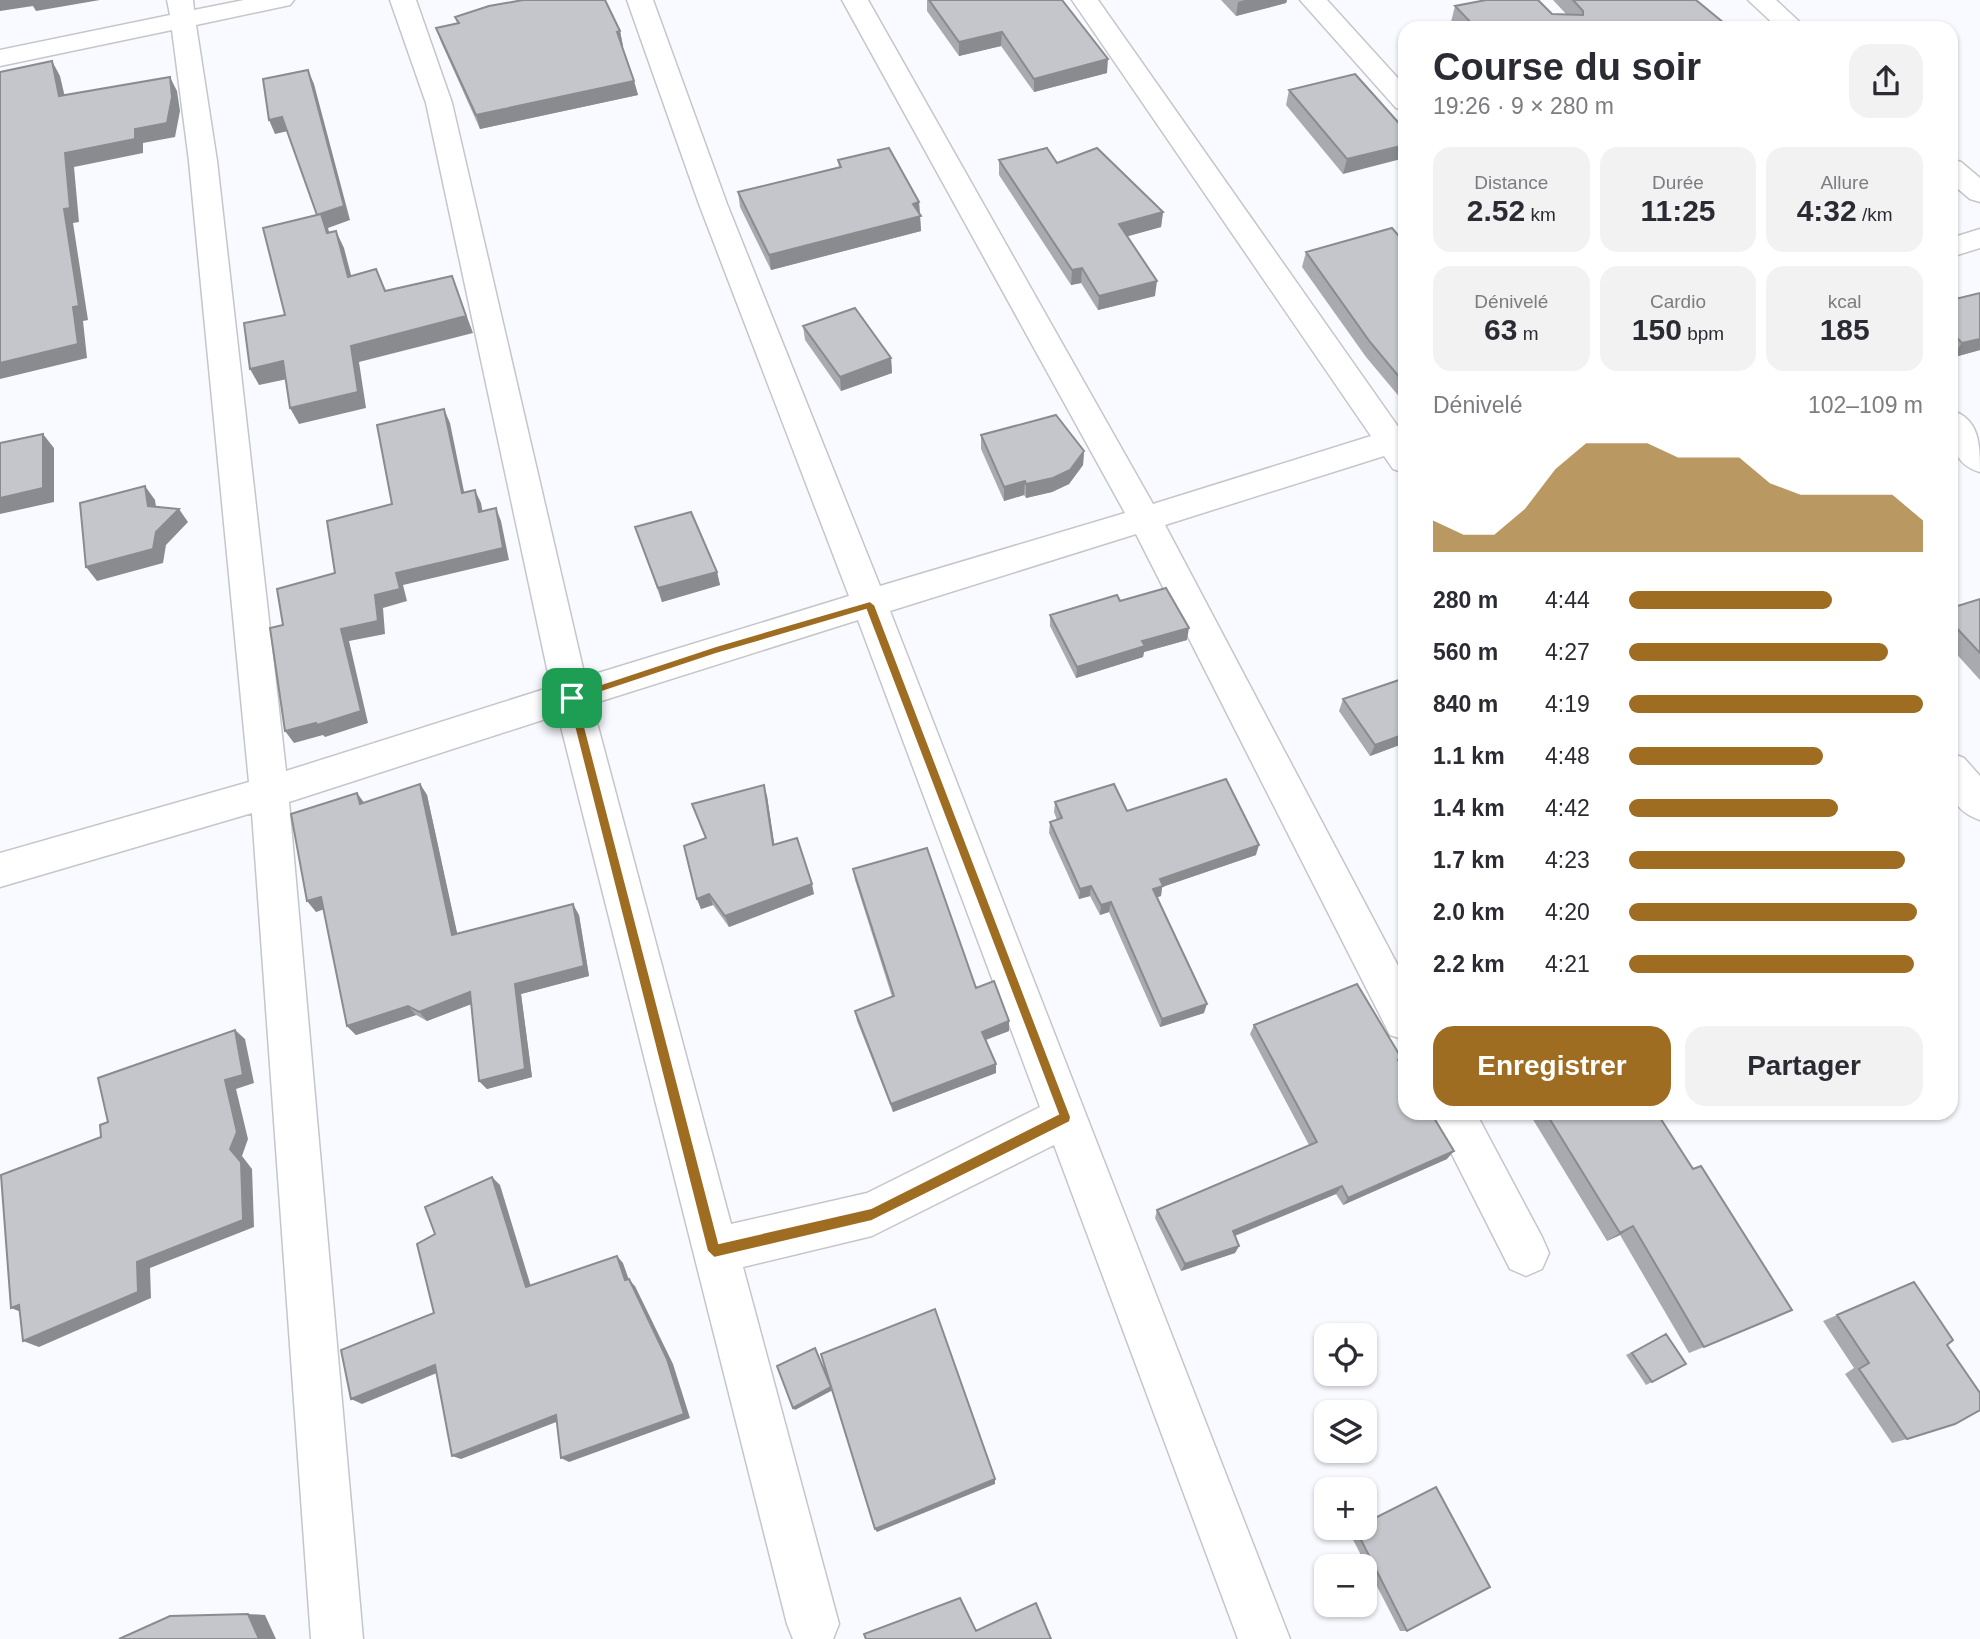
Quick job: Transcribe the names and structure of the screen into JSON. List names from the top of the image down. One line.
{"page":{"heading":["Course du soir","19:26 · 9 × 280 m"],"stats":[["Distance","2.52 km"],["Durée","11:25"],["Allure","4:32 /km"],["Dénivelé","63 m"],["Cardio","150 bpm"],["kcal","185"]],"chart":["Dénivelé","102–109 m"],"list":[{"name":"280 m","note":"4:44"},{"name":"560 m","note":"4:27"},{"name":"840 m","note":"4:19"},{"name":"1.1 km","note":"4:48"},{"name":"1.4 km","note":"4:42"},{"name":"1.7 km","note":"4:23"},{"name":"2.0 km","note":"4:20"},{"name":"2.2 km","note":"4:21"}],"buttons":["Enregistrer","Partager"],"map_buttons":["+","−"]}}
